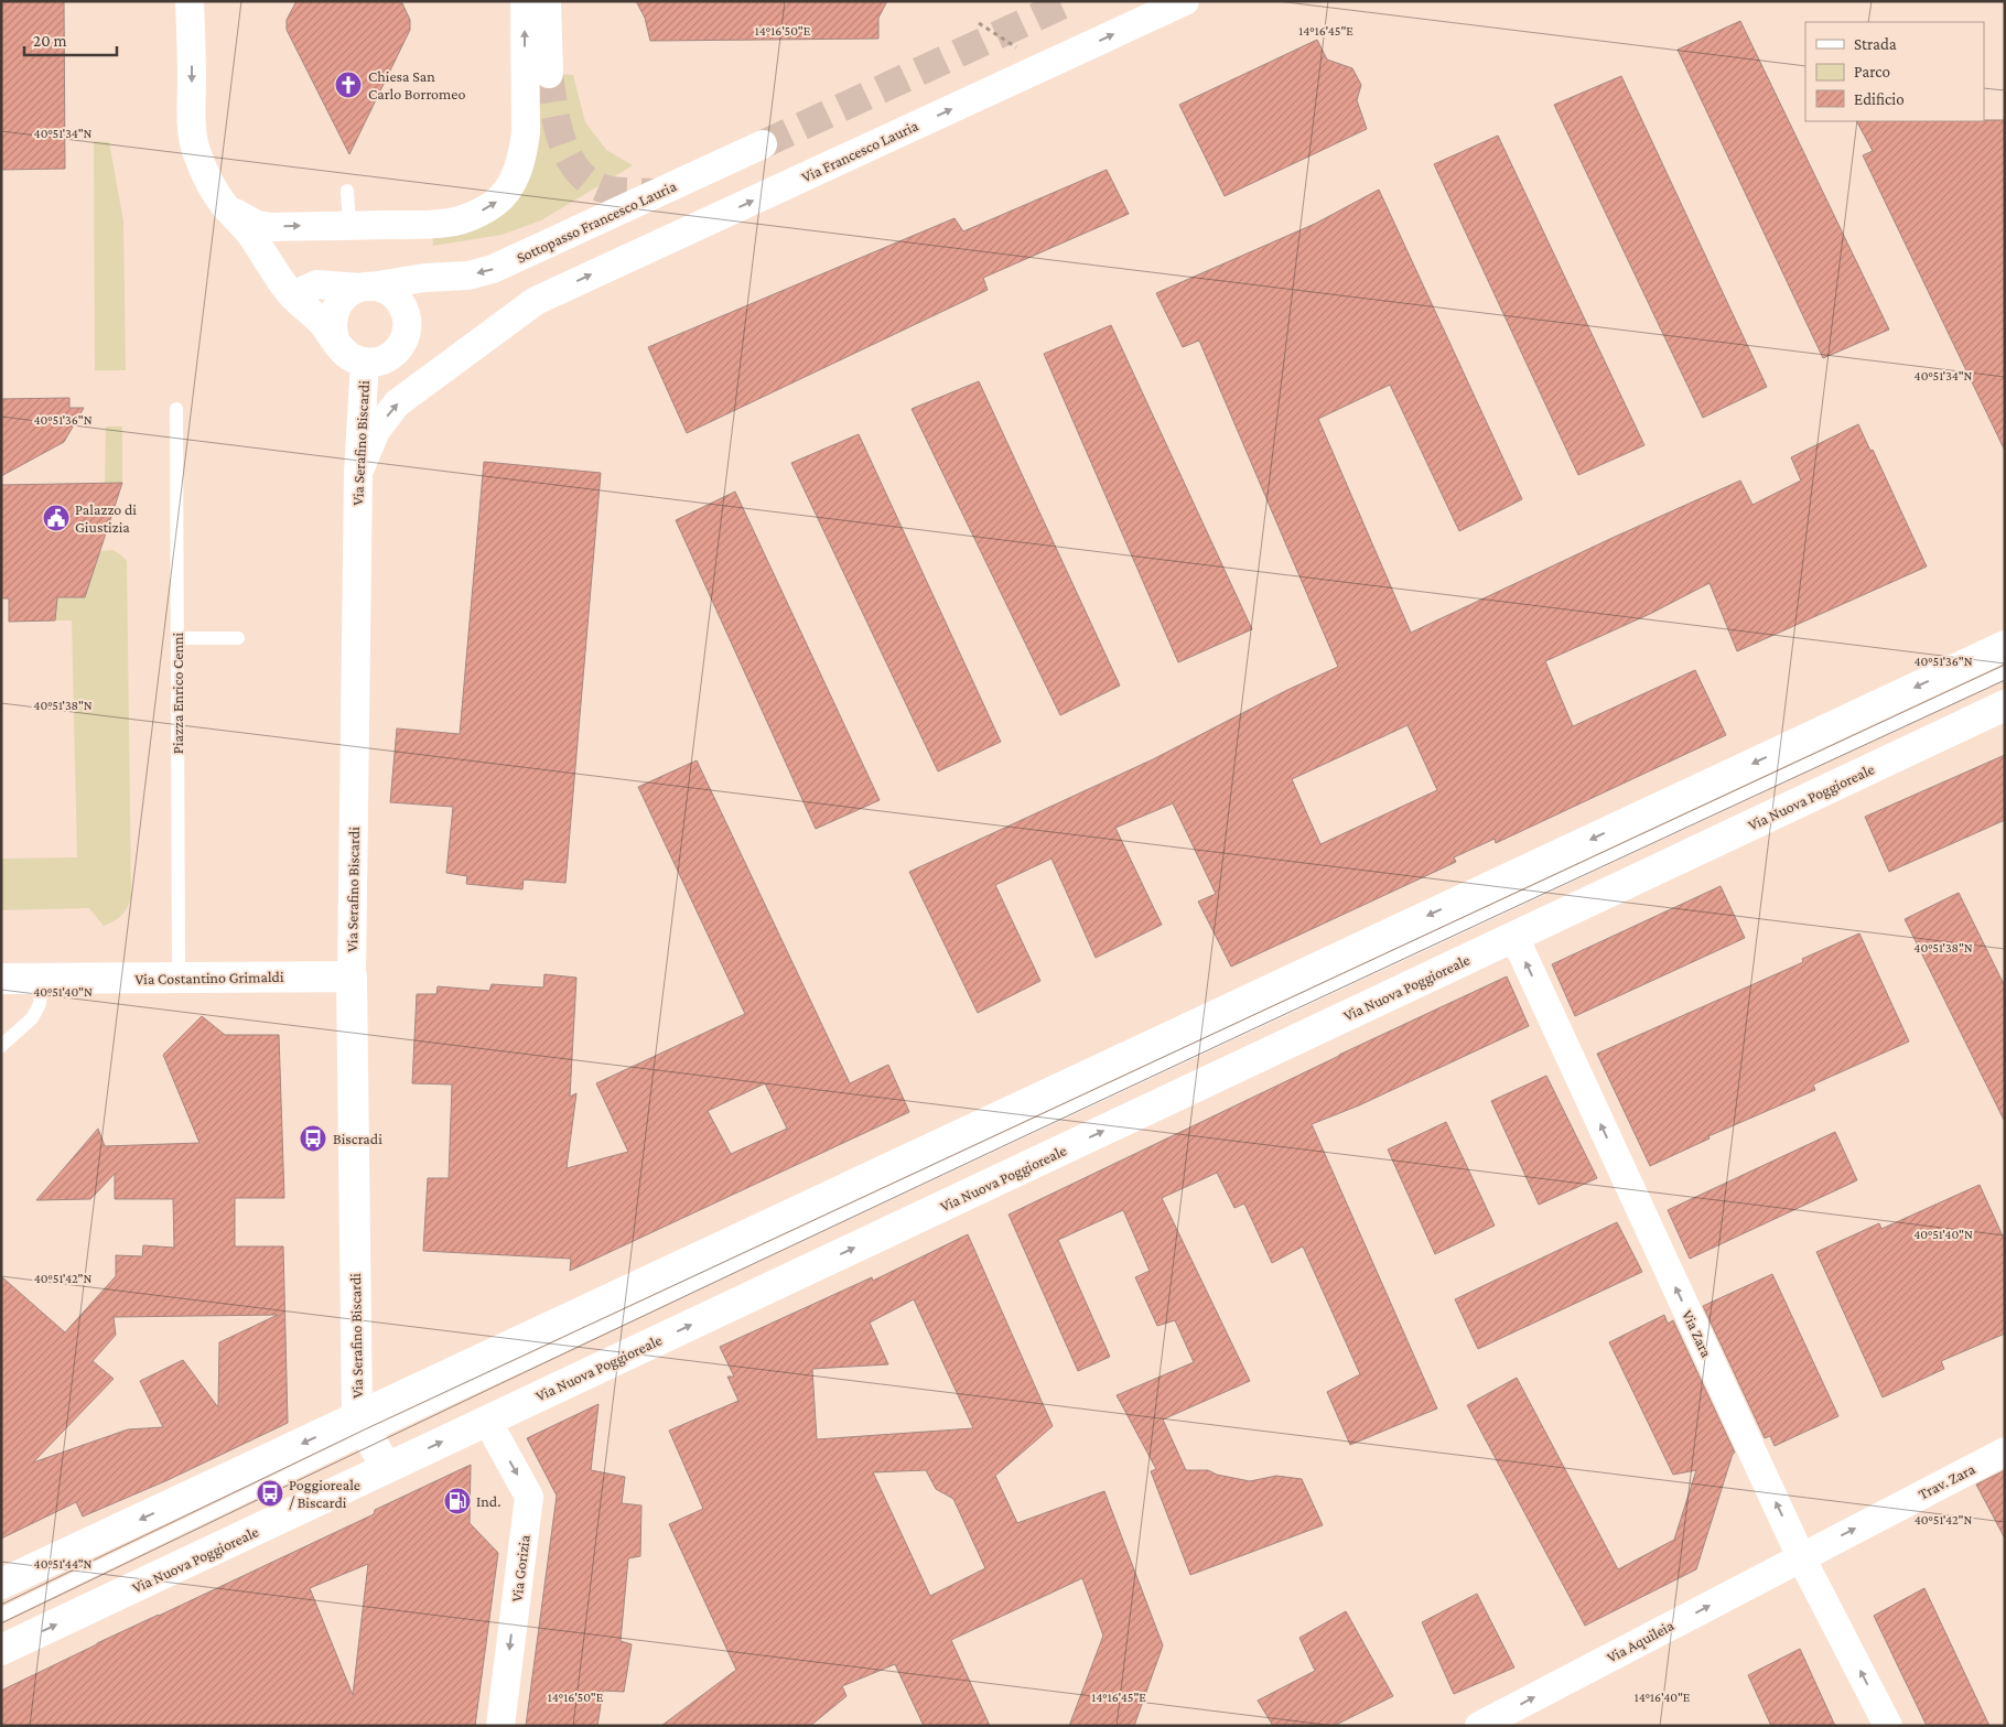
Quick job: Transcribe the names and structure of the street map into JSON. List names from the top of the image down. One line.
{"streets":{"main road":["Via Serafino Biscardi","Via Nuova Poggioreale","Via Costantino Grimaldi"],"street":["Via Francesco Lauria","Sottopasso Francesco Lauria","Via Zara","Trav. Zara","Via Gorizia","Via Aquileia"],"lane":["Piazza Enrico Cenni"]},"crossings":[["Via Francesco Lauria","Via Serafino Biscardi"],["Sottopasso Francesco Lauria","Via Serafino Biscardi"],["Via Serafino Biscardi","Via Costantino Grimaldi"],["Piazza Enrico Cenni","Via Costantino Grimaldi"],["Via Nuova Poggioreale","Via Zara"],["Via Nuova Poggioreale","Via Gorizia"],["Via Zara","Trav. Zara"],["Via Zara","Via Aquileia"],["Trav. Zara","Via Aquileia"]],"one_way":["Via Francesco Lauria","Sottopasso Francesco Lauria","Via Zara","Trav. Zara","Via Gorizia","Via Aquileia"],"places":{"church":["Chiesa San Carlo Borromeo"],"public building":["Palazzo di Giustizia"],"bus stop":["Biscradi","Poggioreale / Biscardi"],"fuel station":["Ind."]},"legend":["Strada","Parco","Edificio"],"scale_bar":"20 m","coordinates":["14°16'50\"E","14°16'45\"E","40°51'34\"N","40°51'36\"N","40°51'38\"N","40°51'40\"N","40°51'42\"N","40°51'44\"N","14°16'40\"E"]}
